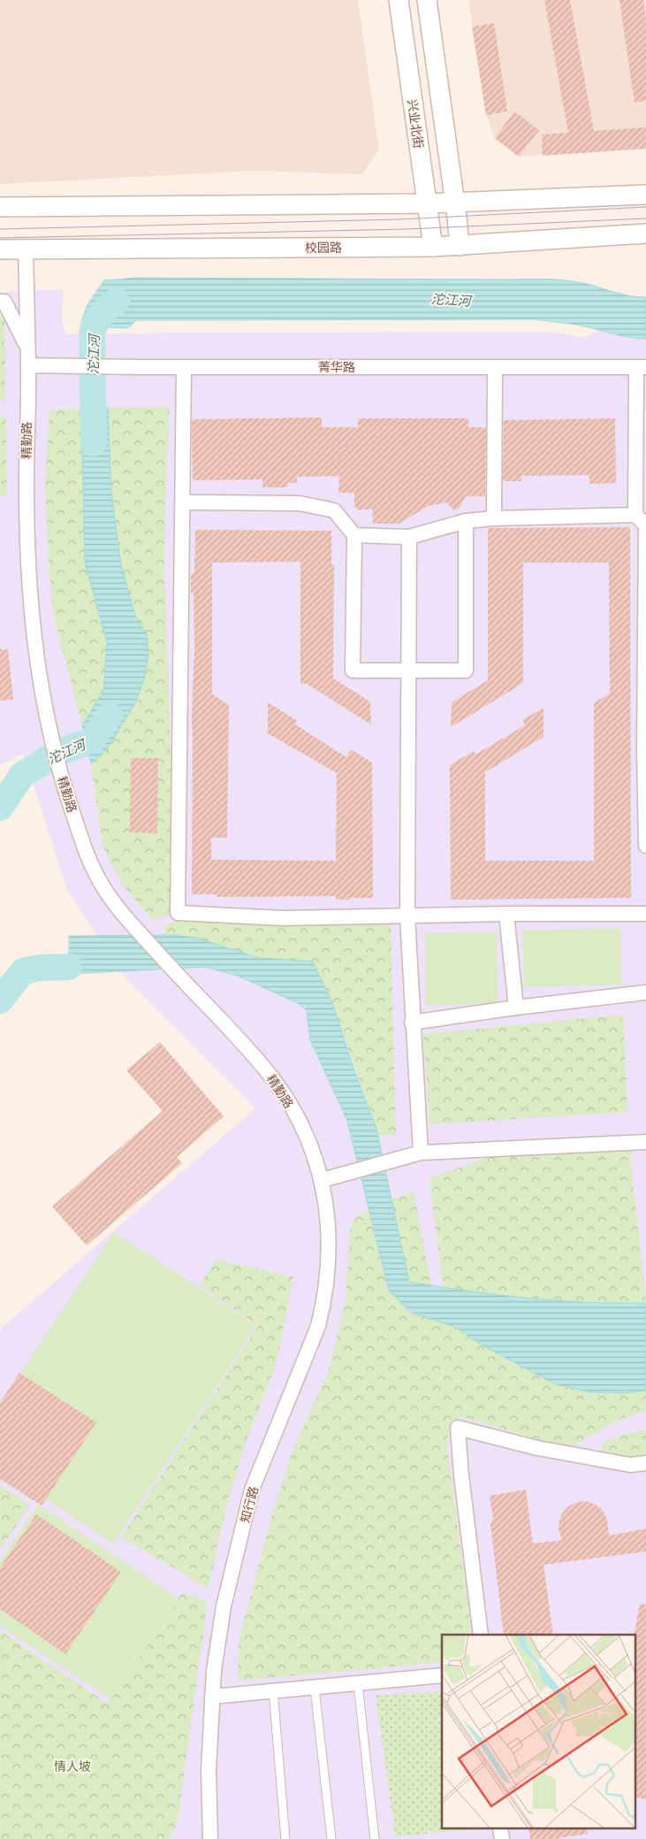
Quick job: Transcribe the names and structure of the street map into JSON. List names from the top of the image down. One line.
{"streets":{"street":["兴业北街","校园路","菁华路","精勤路","知行路"]},"crossings":[["兴业北街","校园路"],["校园路","精勤路"],["菁华路","精勤路"],["精勤路","知行路"]],"water":["沱江河"],"parks":["情人坡"]}
